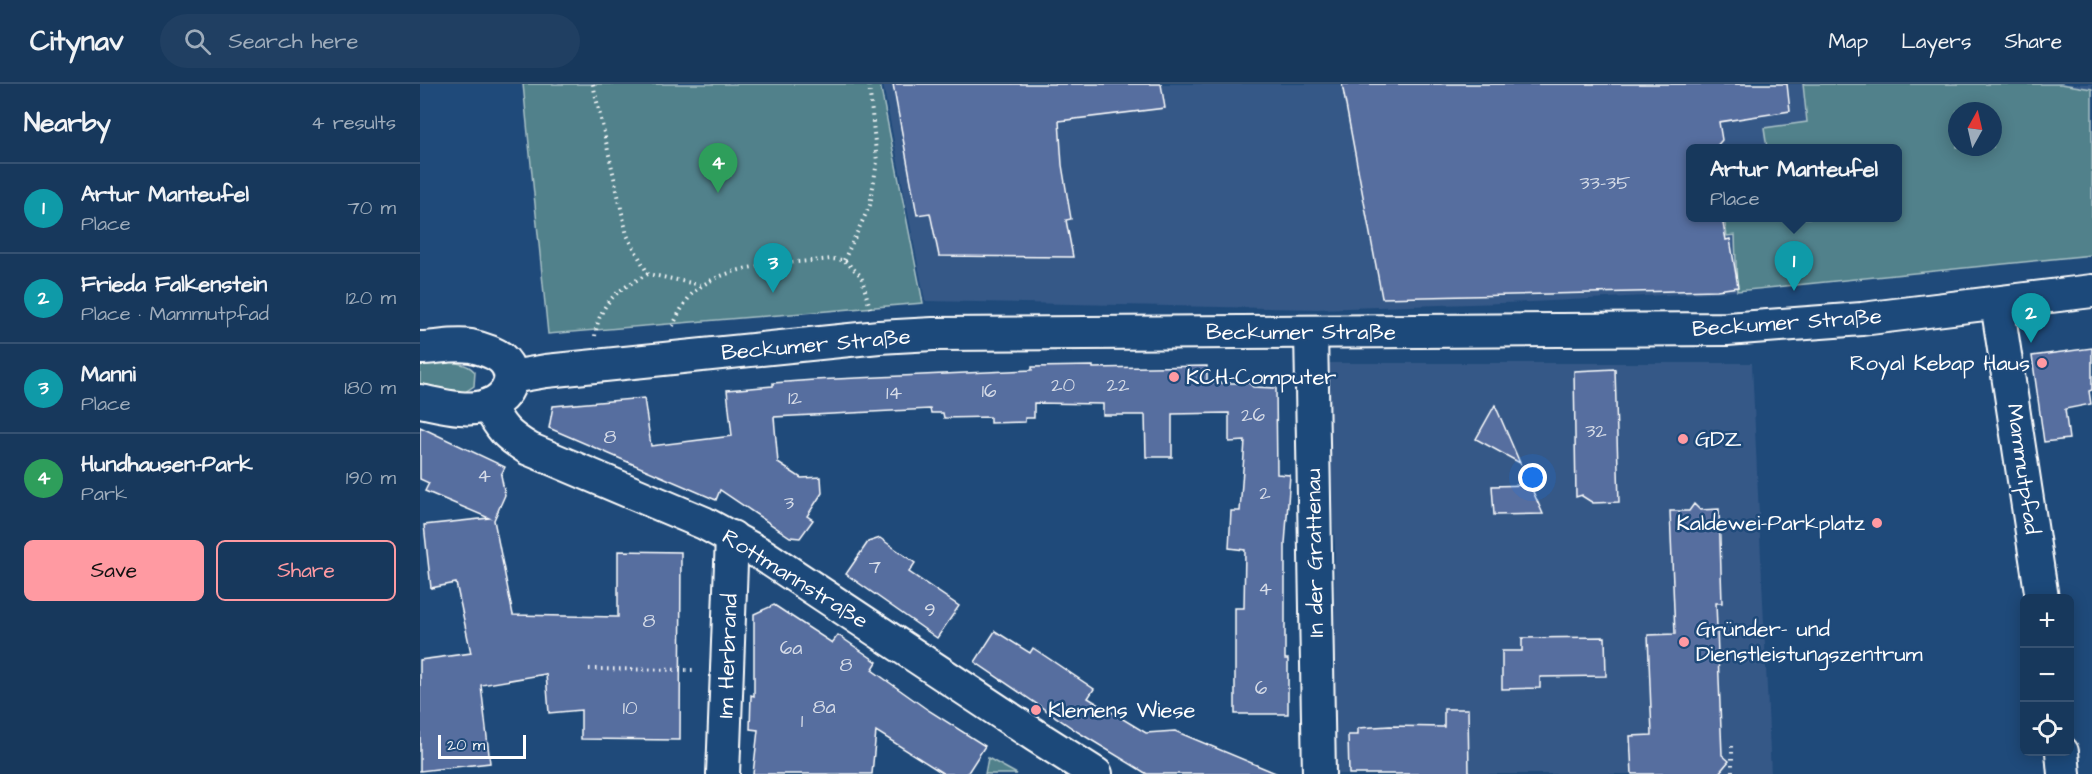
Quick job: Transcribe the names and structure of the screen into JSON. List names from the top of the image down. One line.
{"streets":{"street":["Beckumer Straße","Mammutpfad","In der Grattenau","Rottmannstraße","Im Herbrand"]},"crossings":[["Beckumer Straße","Mammutpfad"],["Beckumer Straße","In der Grattenau"],["Rottmannstraße","Im Herbrand"]],"places":["Royal Kebap Haus","KCH-Computer","GDZ","Kaldewei-Parkplatz","Gründer- und Dienstleistungszentrum","Klemens Wiese"],"house_numbers":["33-35","20","22","16","14","12","26","32","8","4","2","3","7","4","9","8","6a","8","6","8a","10","1"],"scale_bar":"20 m","north":"top","page":{"header":"Citynav","search":"Search here","nav":["Map","Layers","Share"],"heading":["Nearby","4 results"],"pins":["4","1","3","2"],"popup":["Artur Manteufel","Place"],"list":[{"mark":"1","name":"Artur Manteufel","note":"Place","value":"70 m"},{"mark":"2","name":"Frieda Falkenstein","note":"Place · Mammutpfad","value":"120 m"},{"mark":"3","name":"Manni","note":"Place","value":"180 m"},{"mark":"4","name":"Hundhausen-Park","note":"Park","value":"190 m"}],"buttons":["Save","Share"],"map_buttons":["+","−"],"scale":"20 m"}}
